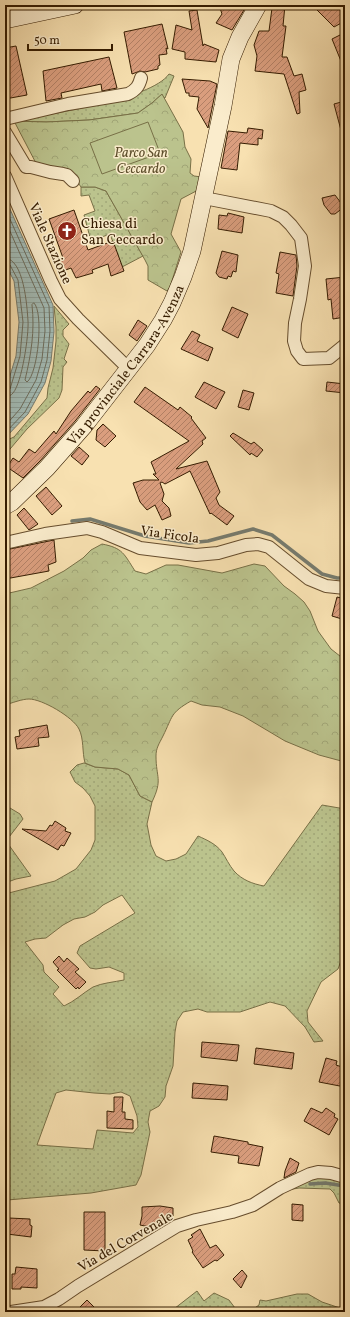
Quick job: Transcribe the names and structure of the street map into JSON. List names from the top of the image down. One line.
{"streets":{"main road":["Via provinciale Carrara-Avenza"],"street":["Viale Stazione","Via Ficola","Via del Corvenale"]},"crossings":[["Viale Stazione","Via provinciale Carrara-Avenza"]],"parks":["Parco San Ceccardo"],"places":{"church":["Chiesa di San Ceccardo"]},"scale_bar":"50 m"}
